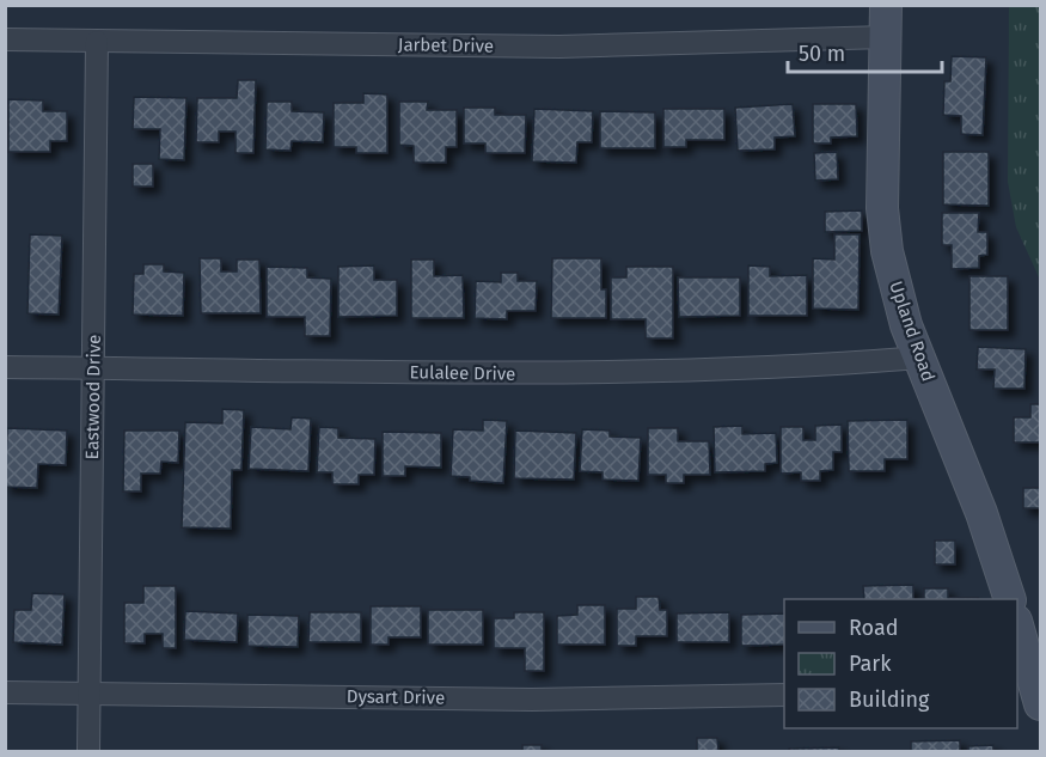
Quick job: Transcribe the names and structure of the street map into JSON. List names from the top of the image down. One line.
{"streets":{"street":["Jarbet Drive","Upland Road","Eulalee Drive","Eastwood Drive","Dysart Drive"]},"crossings":[["Jarbet Drive","Upland Road"],["Jarbet Drive","Eastwood Drive"],["Upland Road","Eulalee Drive"],["Eulalee Drive","Eastwood Drive"],["Eastwood Drive","Dysart Drive"]],"legend":["Road","Park","Building"],"scale_bar":"50 m"}
